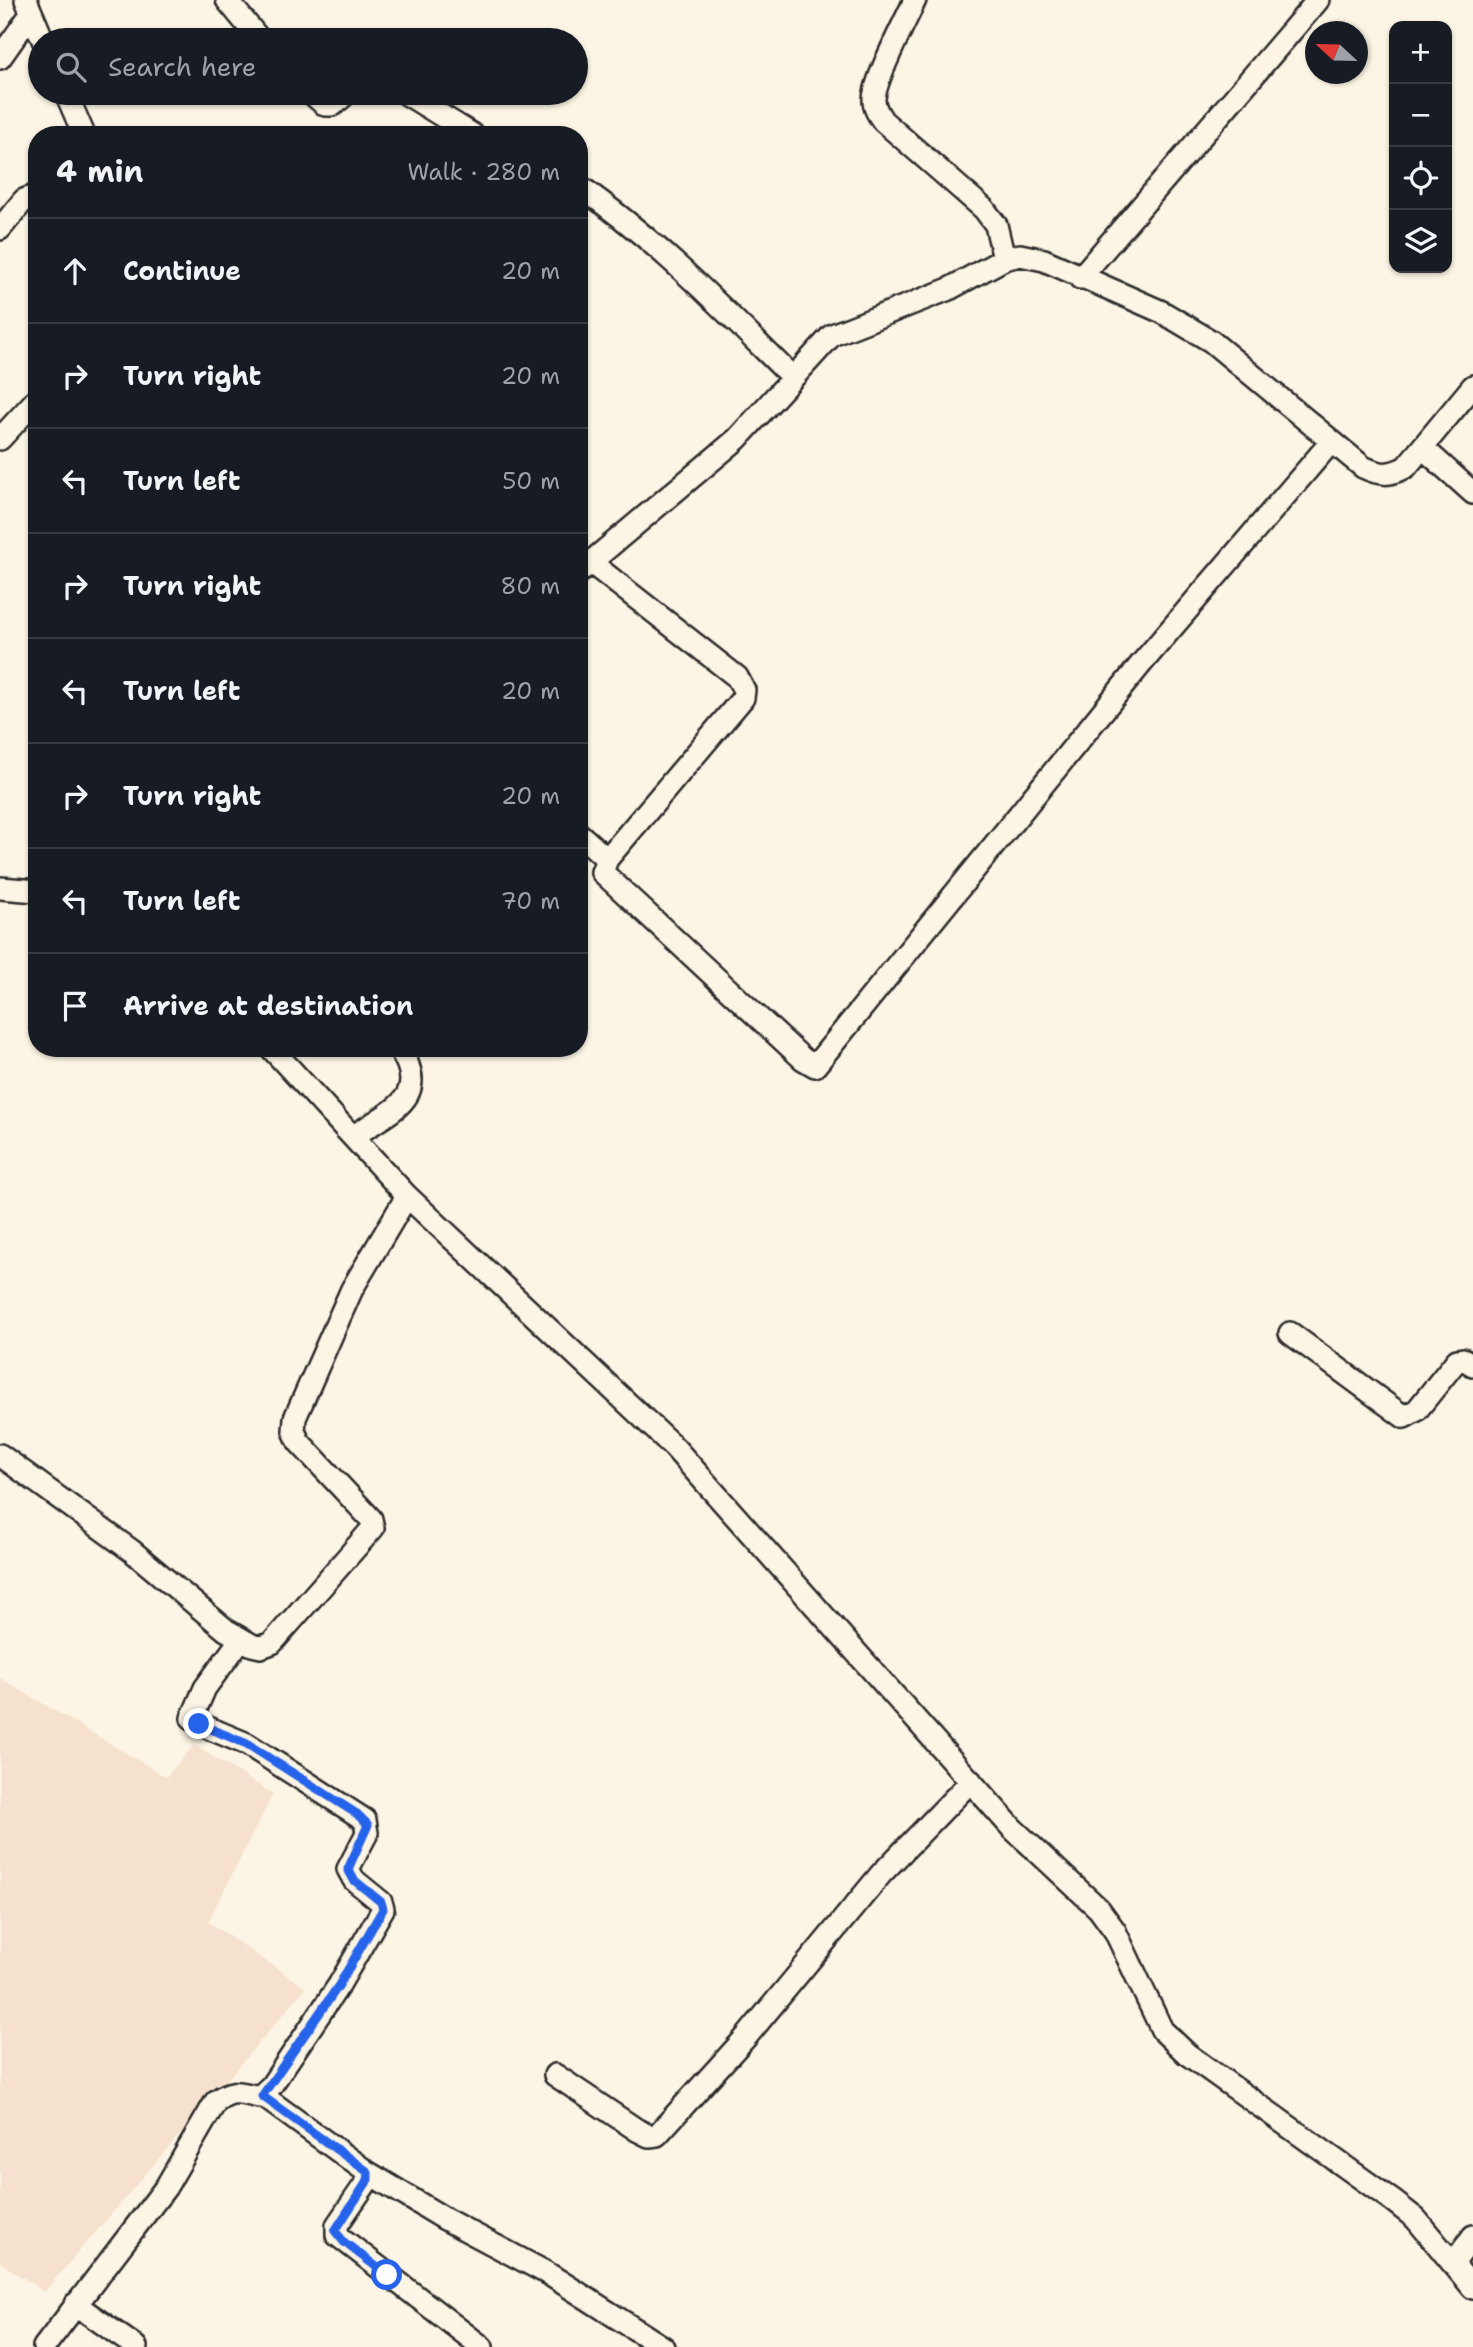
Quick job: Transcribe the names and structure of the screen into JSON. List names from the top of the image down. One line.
{"north":"left","page":{"map_buttons":["+","−"],"search":"Search here","heading":["4 min","Walk · 280 m"],"list":[["Continue","20 m"],["Turn right","20 m"],["Turn left","50 m"],["Turn right","80 m"],["Turn left","20 m"],["Turn right","20 m"],["Turn left","70 m"],"Arrive at destination"]}}
